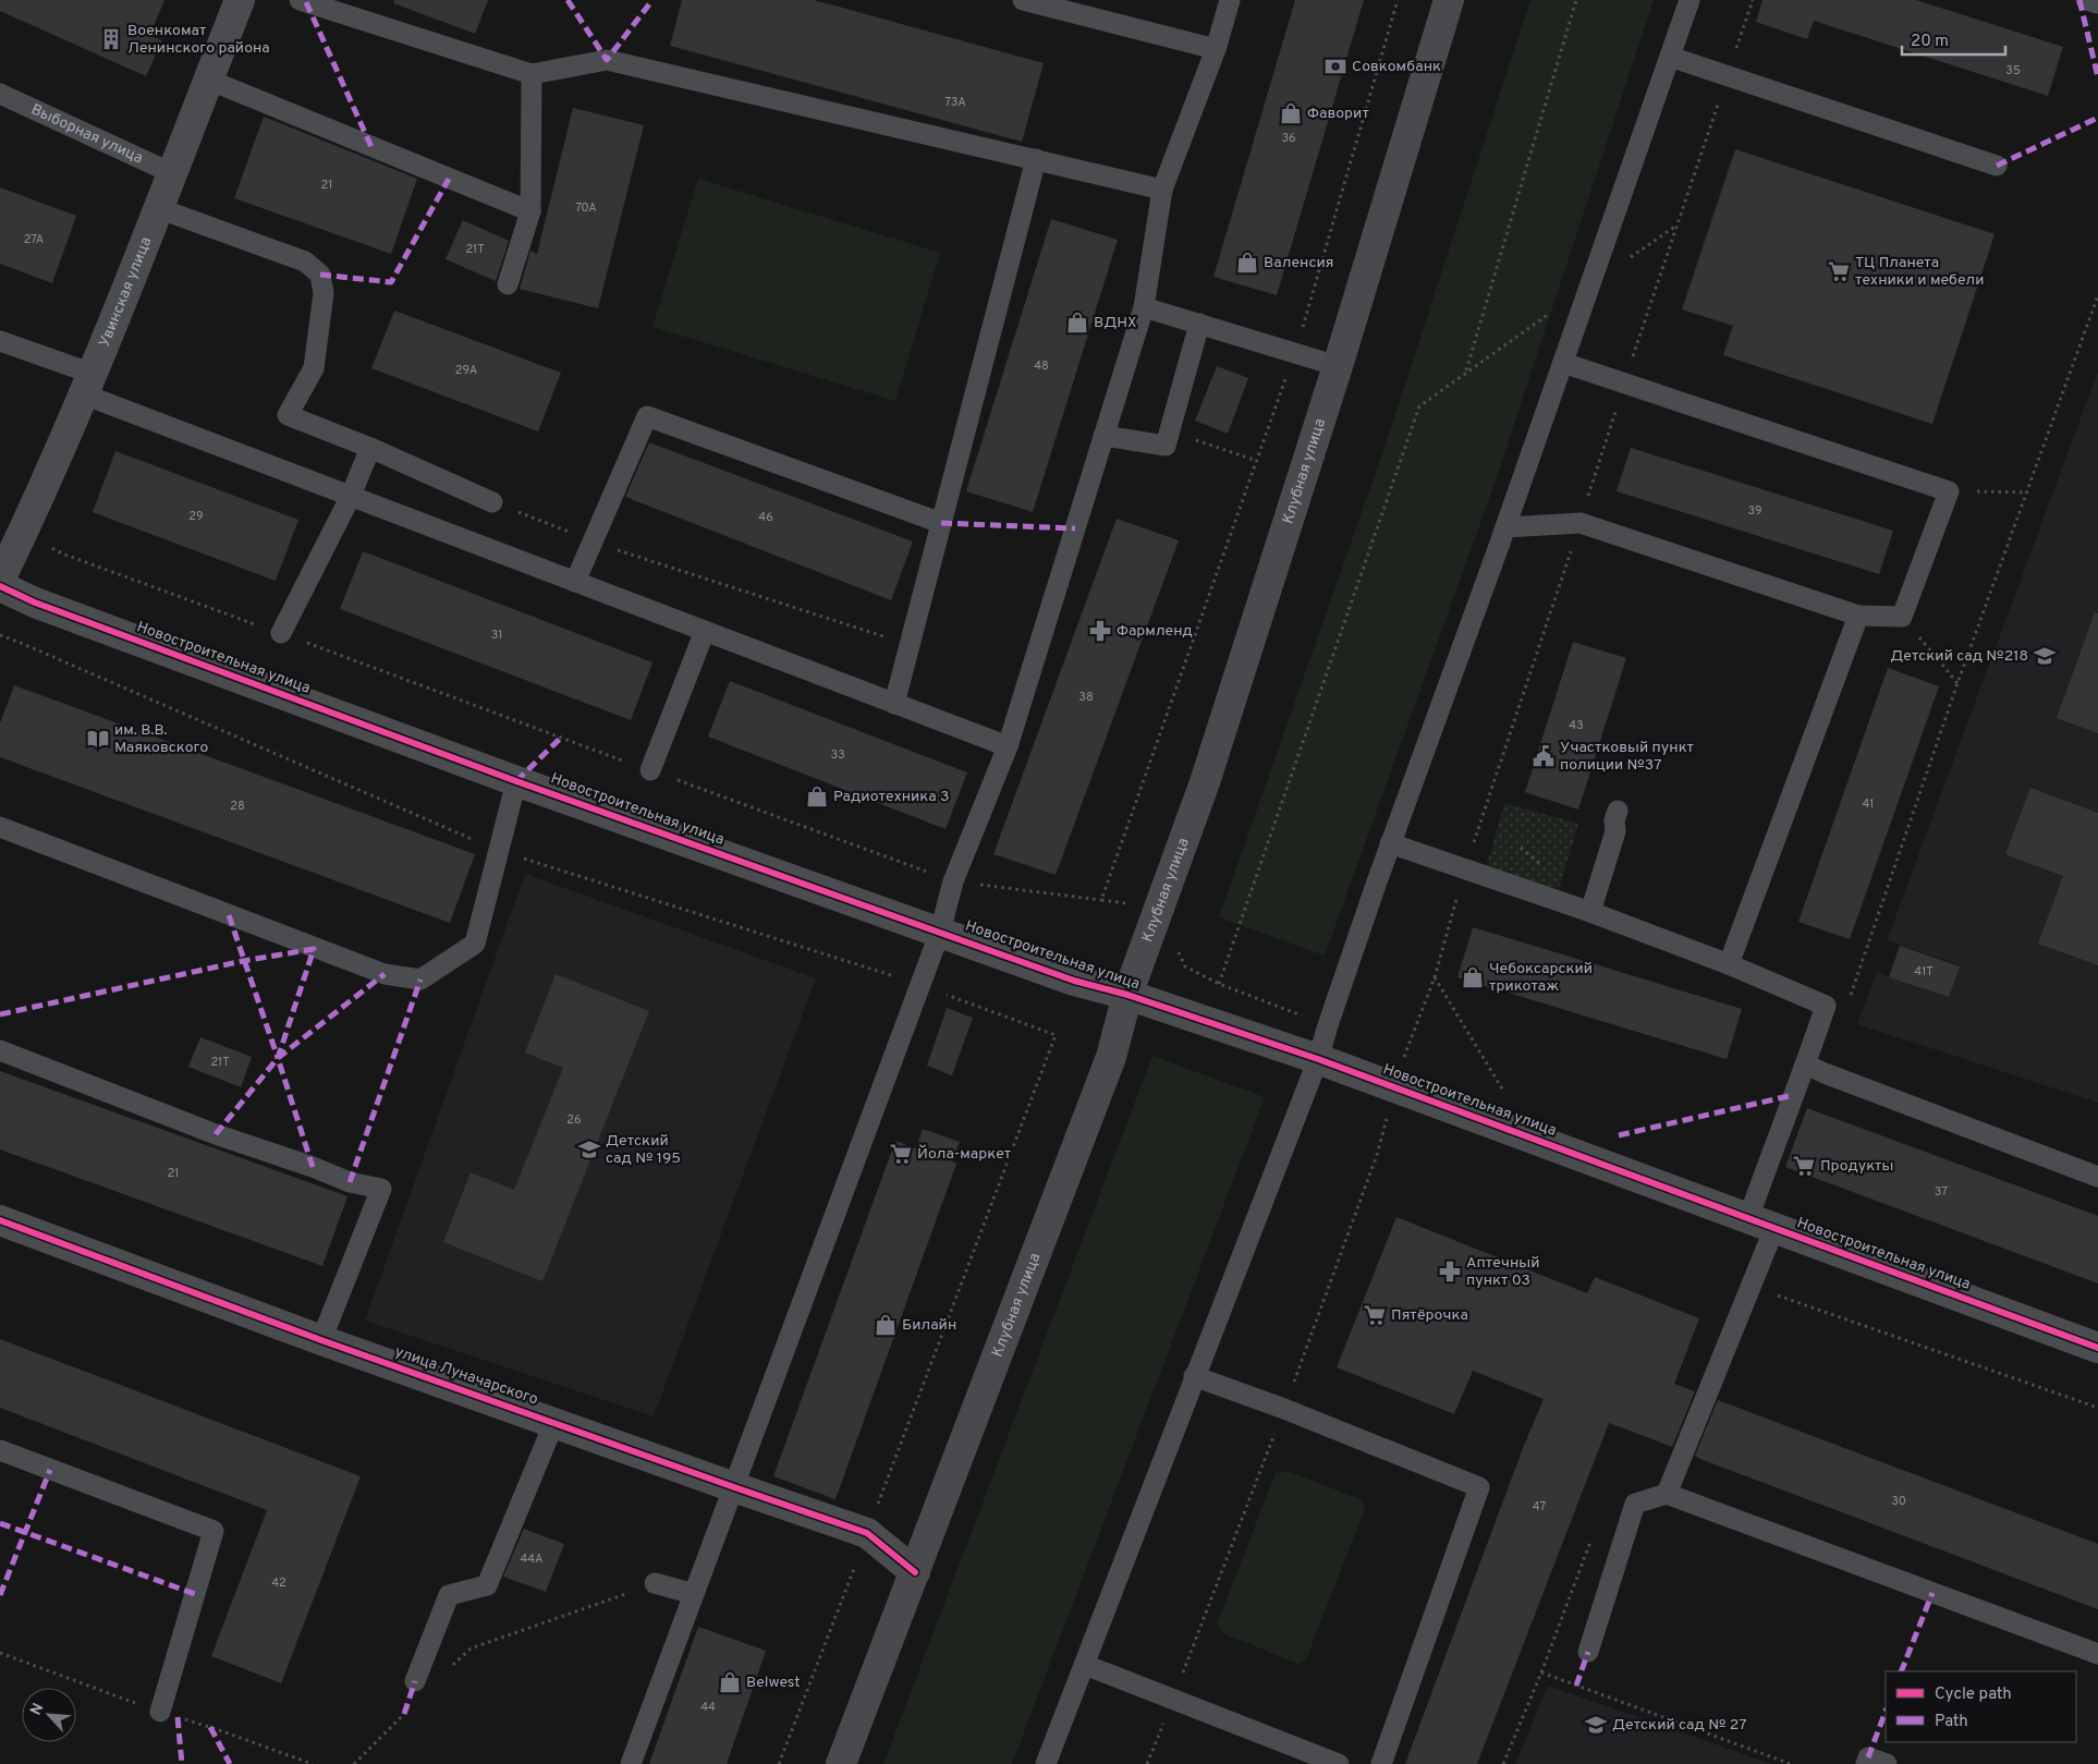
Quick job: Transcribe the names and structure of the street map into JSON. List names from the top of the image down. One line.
{"streets":{"main road":["Клубная улица"],"street":["Увинская улица","Новостроительная улица","улица Луначарского"],"lane":["Выборная улица"]},"crossings":[["Выборная улица","Увинская улица"],["Клубная улица","Новостроительная улица"],["Клубная улица","улица Луначарского"]],"places":{"building":["Военкомат Ленинского района"],"bank":["Совкомбанк"],"shop":["Фаворит","Валенсия","ВДНХ","Радиотехника 3","Чебоксарский трикотаж","Билайн","Belwest"],"supermarket":["ТЦ Планета техники и мебели","Йола-маркет","Продукты","Пятёрочка"],"pharmacy":["Фармленд","Аптечный пункт 03"],"school or university":["Детский сад №218","Детский сад № 195","Детский сад № 27"],"library":["им. В.В. Маяковского"],"public building":["Участковый пункт полиции №37"]},"house_numbers":["35","73А","36","21","70А","27А","21Т","48","29А","39","29","46","31","38","43","33","41","28","41Т","21Т","26","21","37","30","47","44А","42","44"],"legend":["Cycle path","Path"],"scale_bar":"20 m","north":"top left"}
